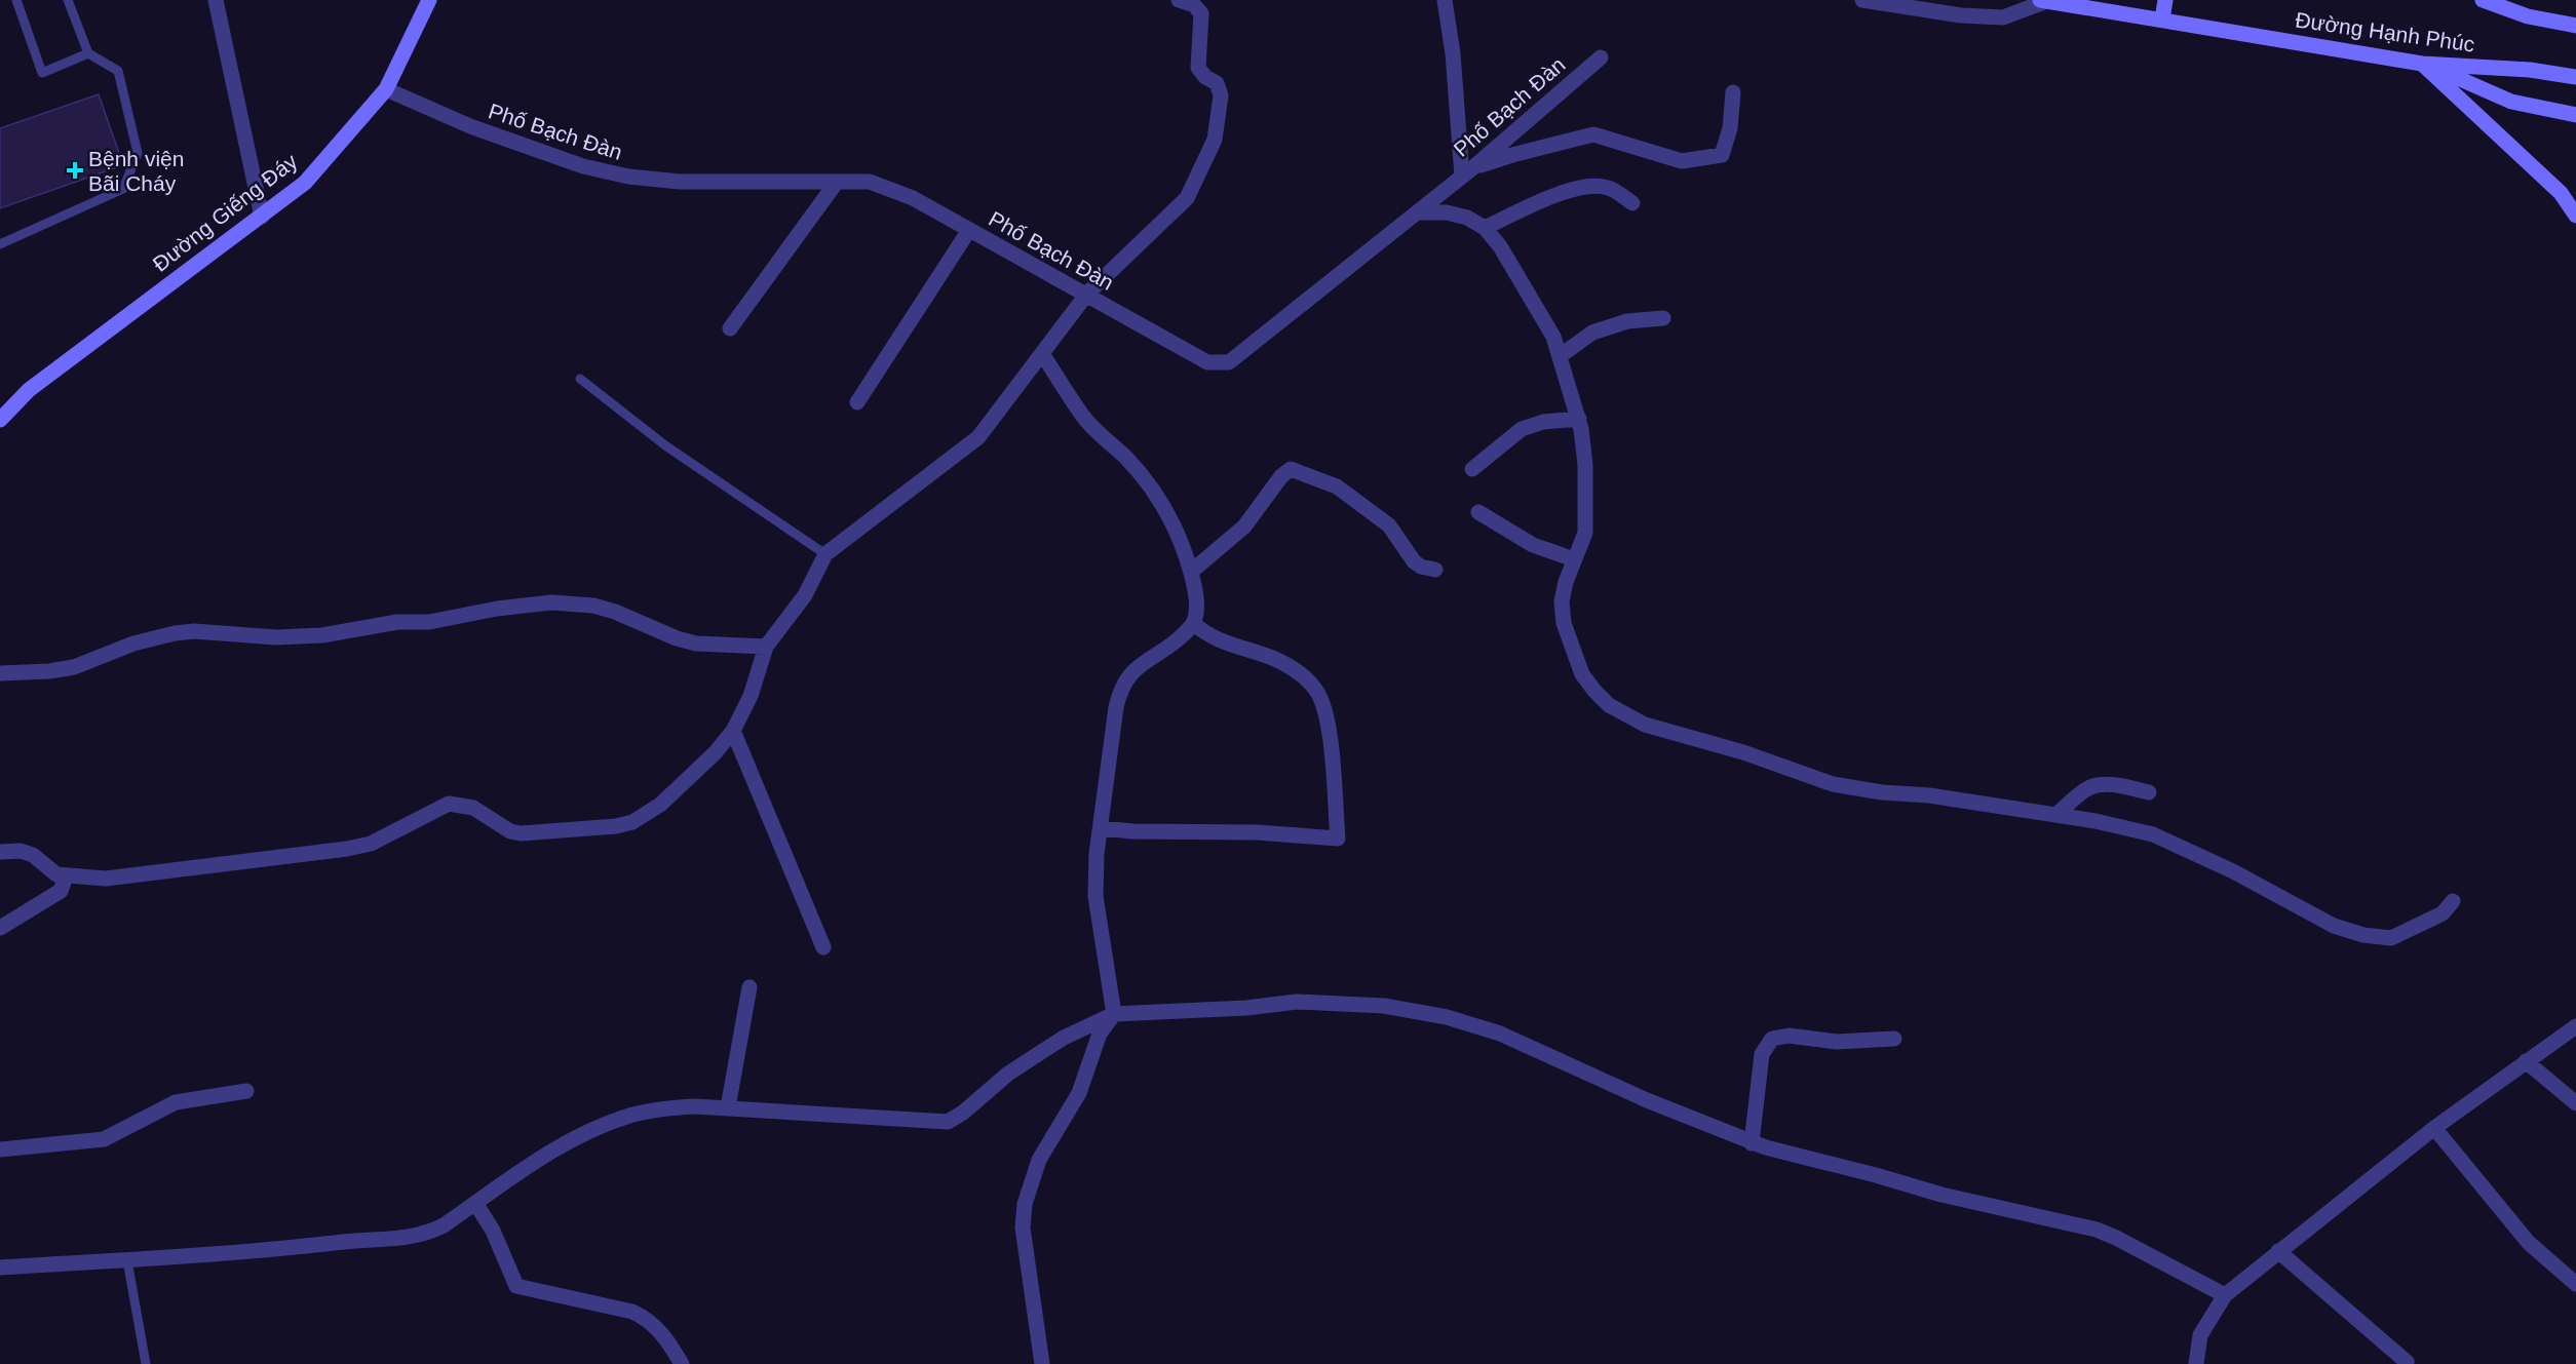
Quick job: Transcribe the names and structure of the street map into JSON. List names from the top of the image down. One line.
{"streets":{"main road":["Đường Hạnh Phúc","Đường Giếng Đáy"],"street":["Phố Bạch Đàn"]},"crossings":[["Phố Bạch Đàn","Đường Giếng Đáy"]],"places":{"health":["Bệnh viện Bãi Cháy"]}}
